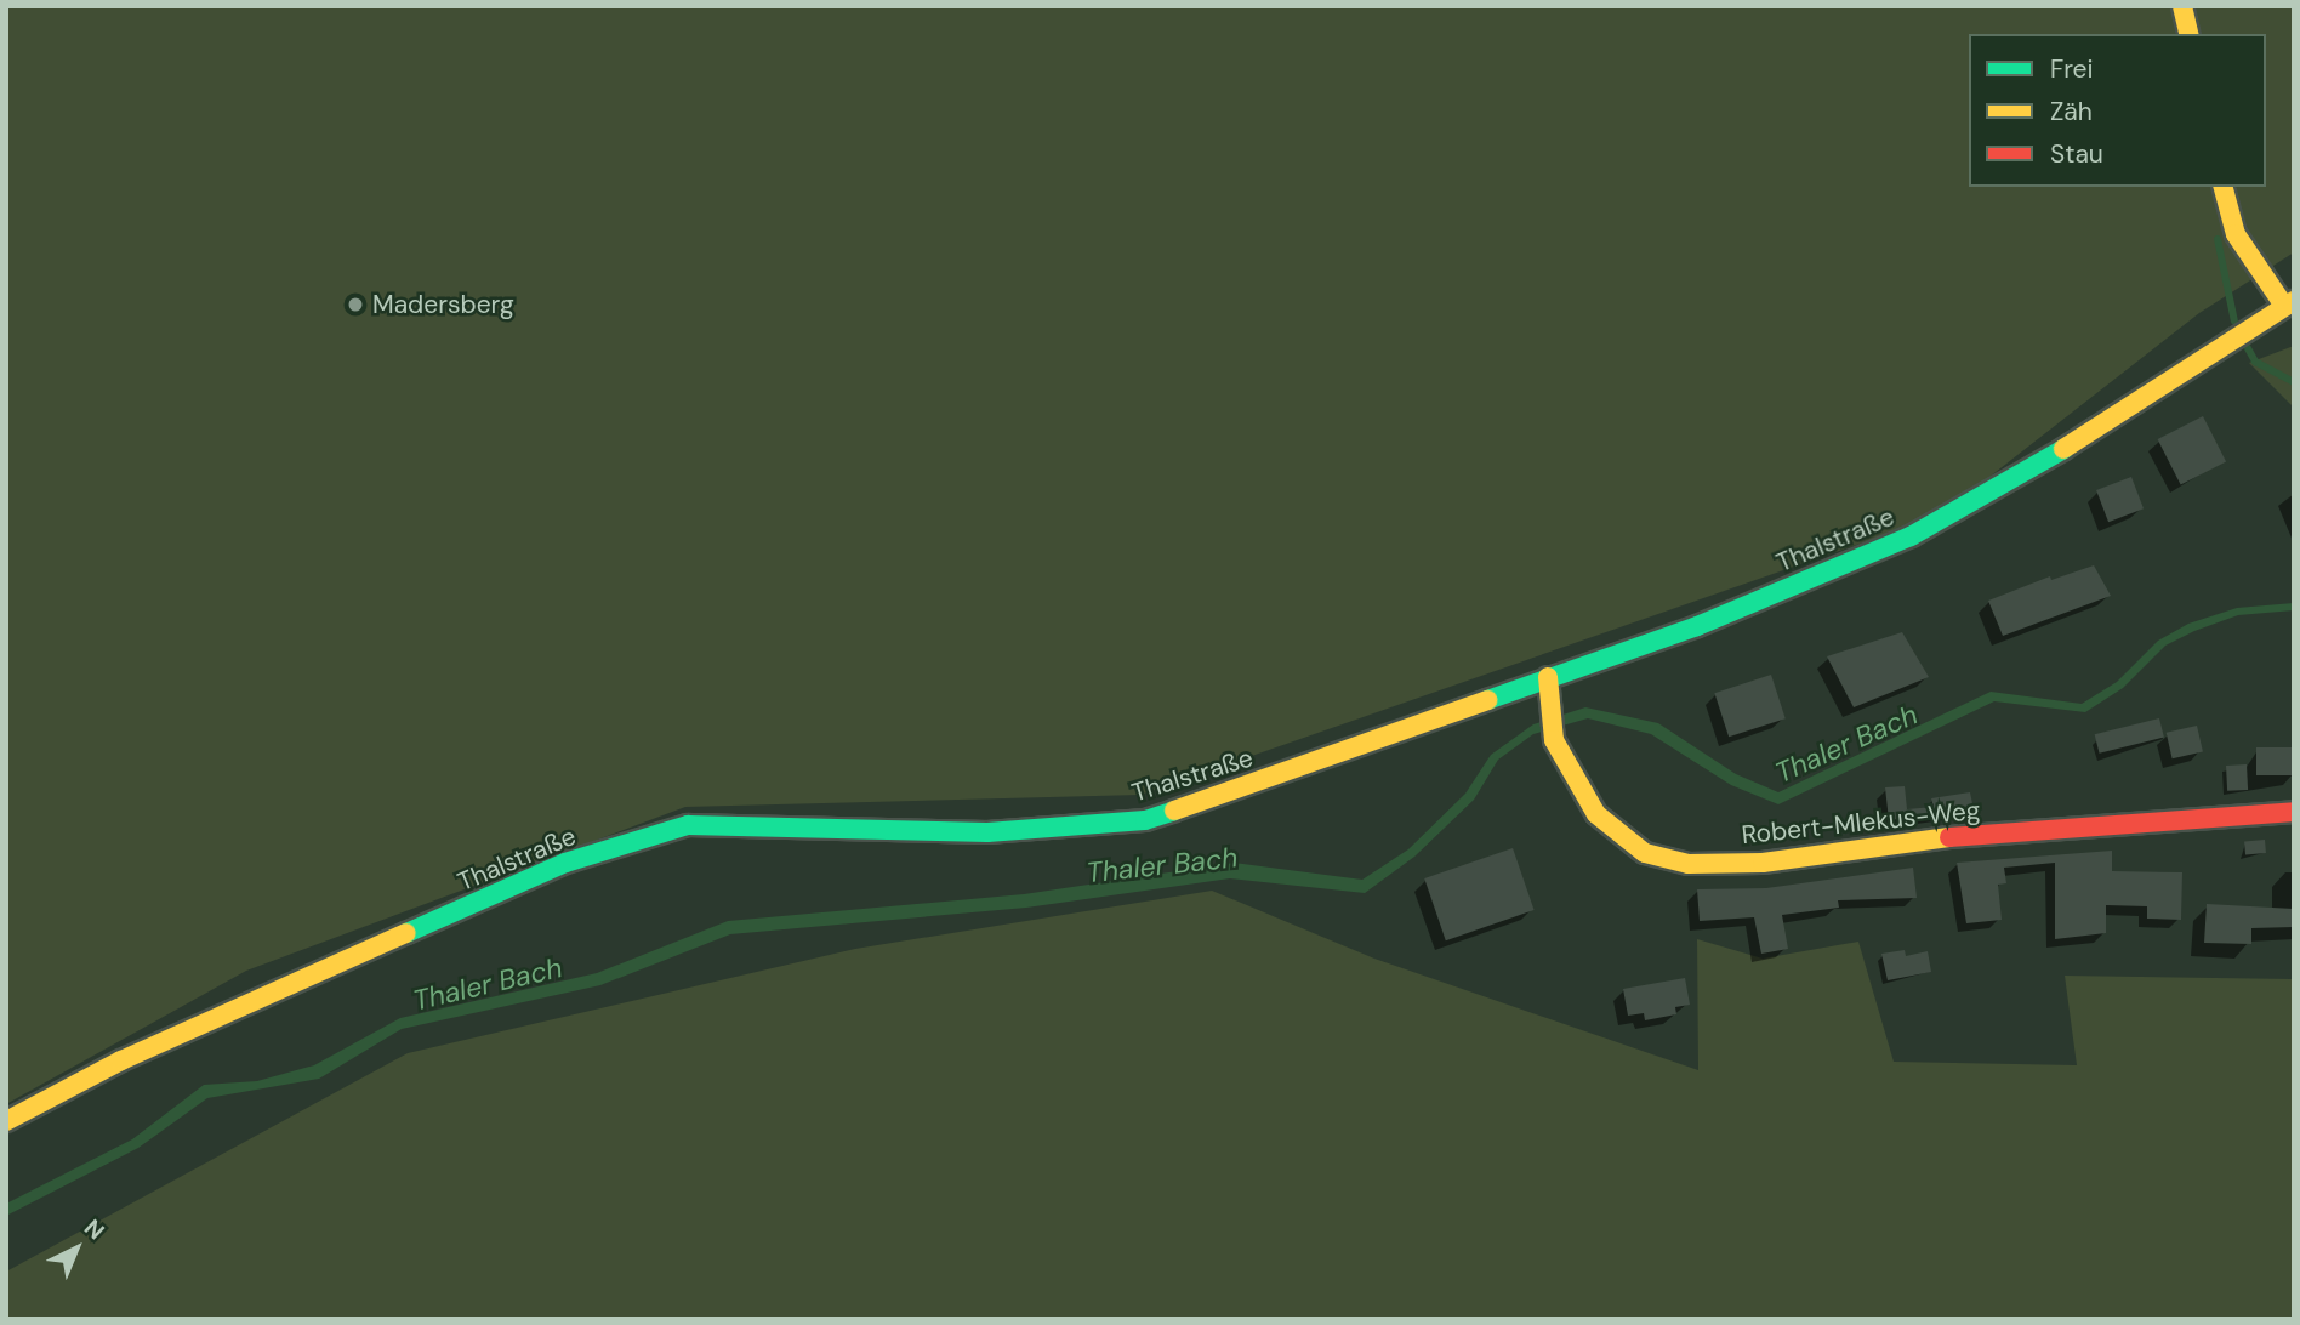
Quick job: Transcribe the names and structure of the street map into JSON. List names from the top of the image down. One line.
{"streets":{"main road":["Thalstraße","Robert-Mlekus-Weg"]},"crossings":[["Thalstraße","Robert-Mlekus-Weg"]],"water":["Thaler Bach"],"places":["Madersberg"],"legend":["Frei","Zäh","Stau"],"north":"top right"}
